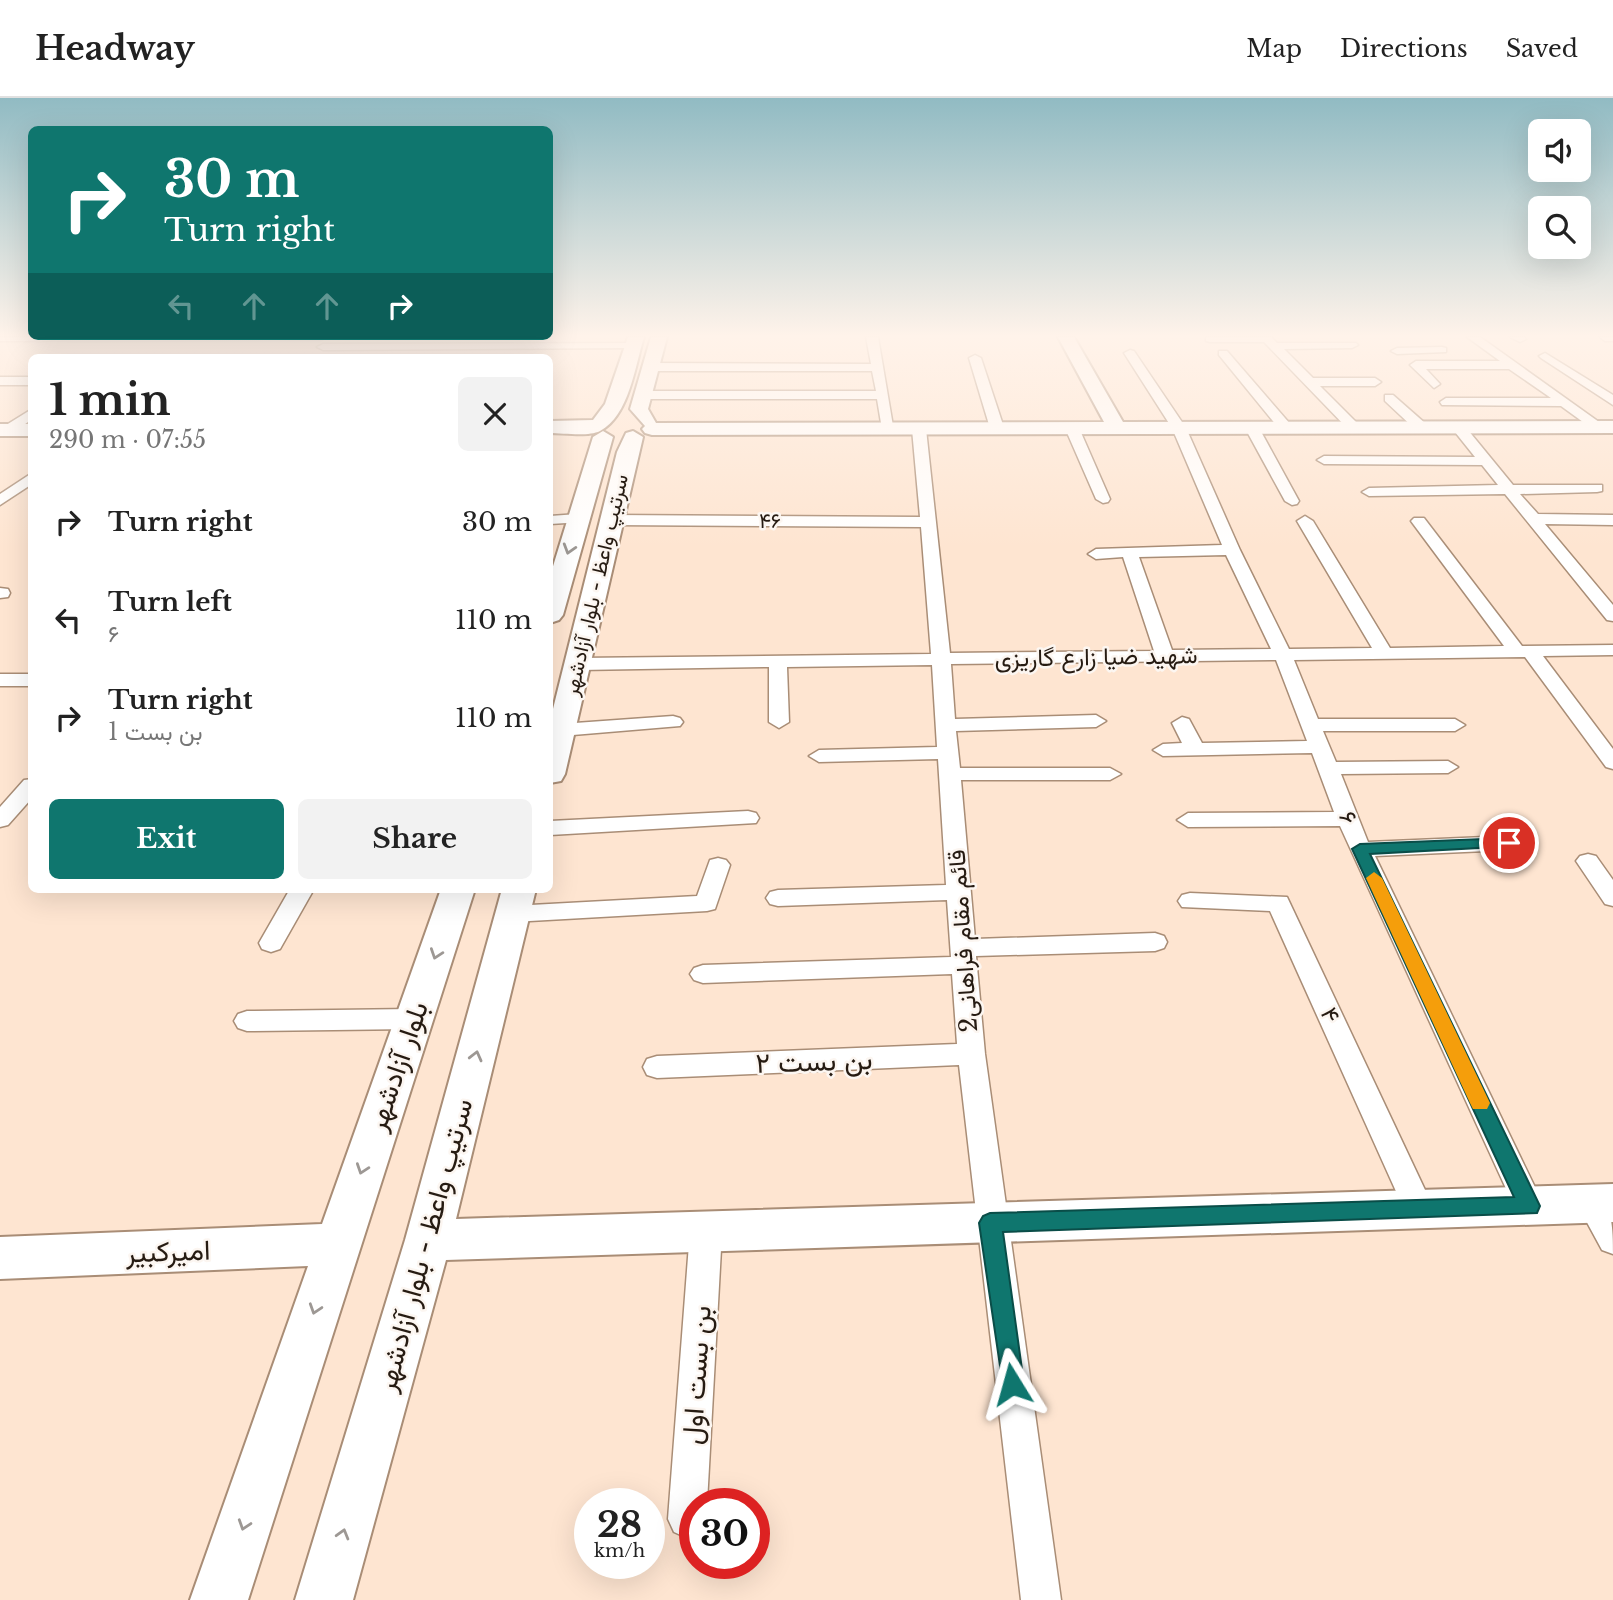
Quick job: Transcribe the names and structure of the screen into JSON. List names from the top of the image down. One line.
{"streets":{"main road":["سرتیپ واعظ - بلوار آزادشهر","بلوار آزادشهر","امیرکبیر"],"street":["۴۶","شهید ضیا زارع گاریزی","۶","2قائم مقام فراهانی","۴","بن بست ۲","بن بست اول"]},"crossings":[["۴۶","سرتیپ واعظ - بلوار آزادشهر"],["۴۶","2قائم مقام فراهانی"],["سرتیپ واعظ - بلوار آزادشهر","شهید ضیا زارع گاریزی"],["شهید ضیا زارع گاریزی","۶"],["شهید ضیا زارع گاریزی","2قائم مقام فراهانی"],["2قائم مقام فراهانی","بن بست ۲"],["بلوار آزادشهر","امیرکبیر"]],"one_way":["بلوار آزادشهر"],"page":{"header":"Headway","nav":["Map","Directions","Saved"],"turn":["30 m","Turn right"],"heading":["1 min","290 m · 07:55"],"list":[{"name":"Turn right","value":"30 m"},{"name":"Turn left","note":"۶","value":"110 m"},{"name":"Turn right","note":"بن بست 1","value":"110 m"}],"buttons":["Exit","Share"],"speed":"28 km/h","limit":"30"}}
